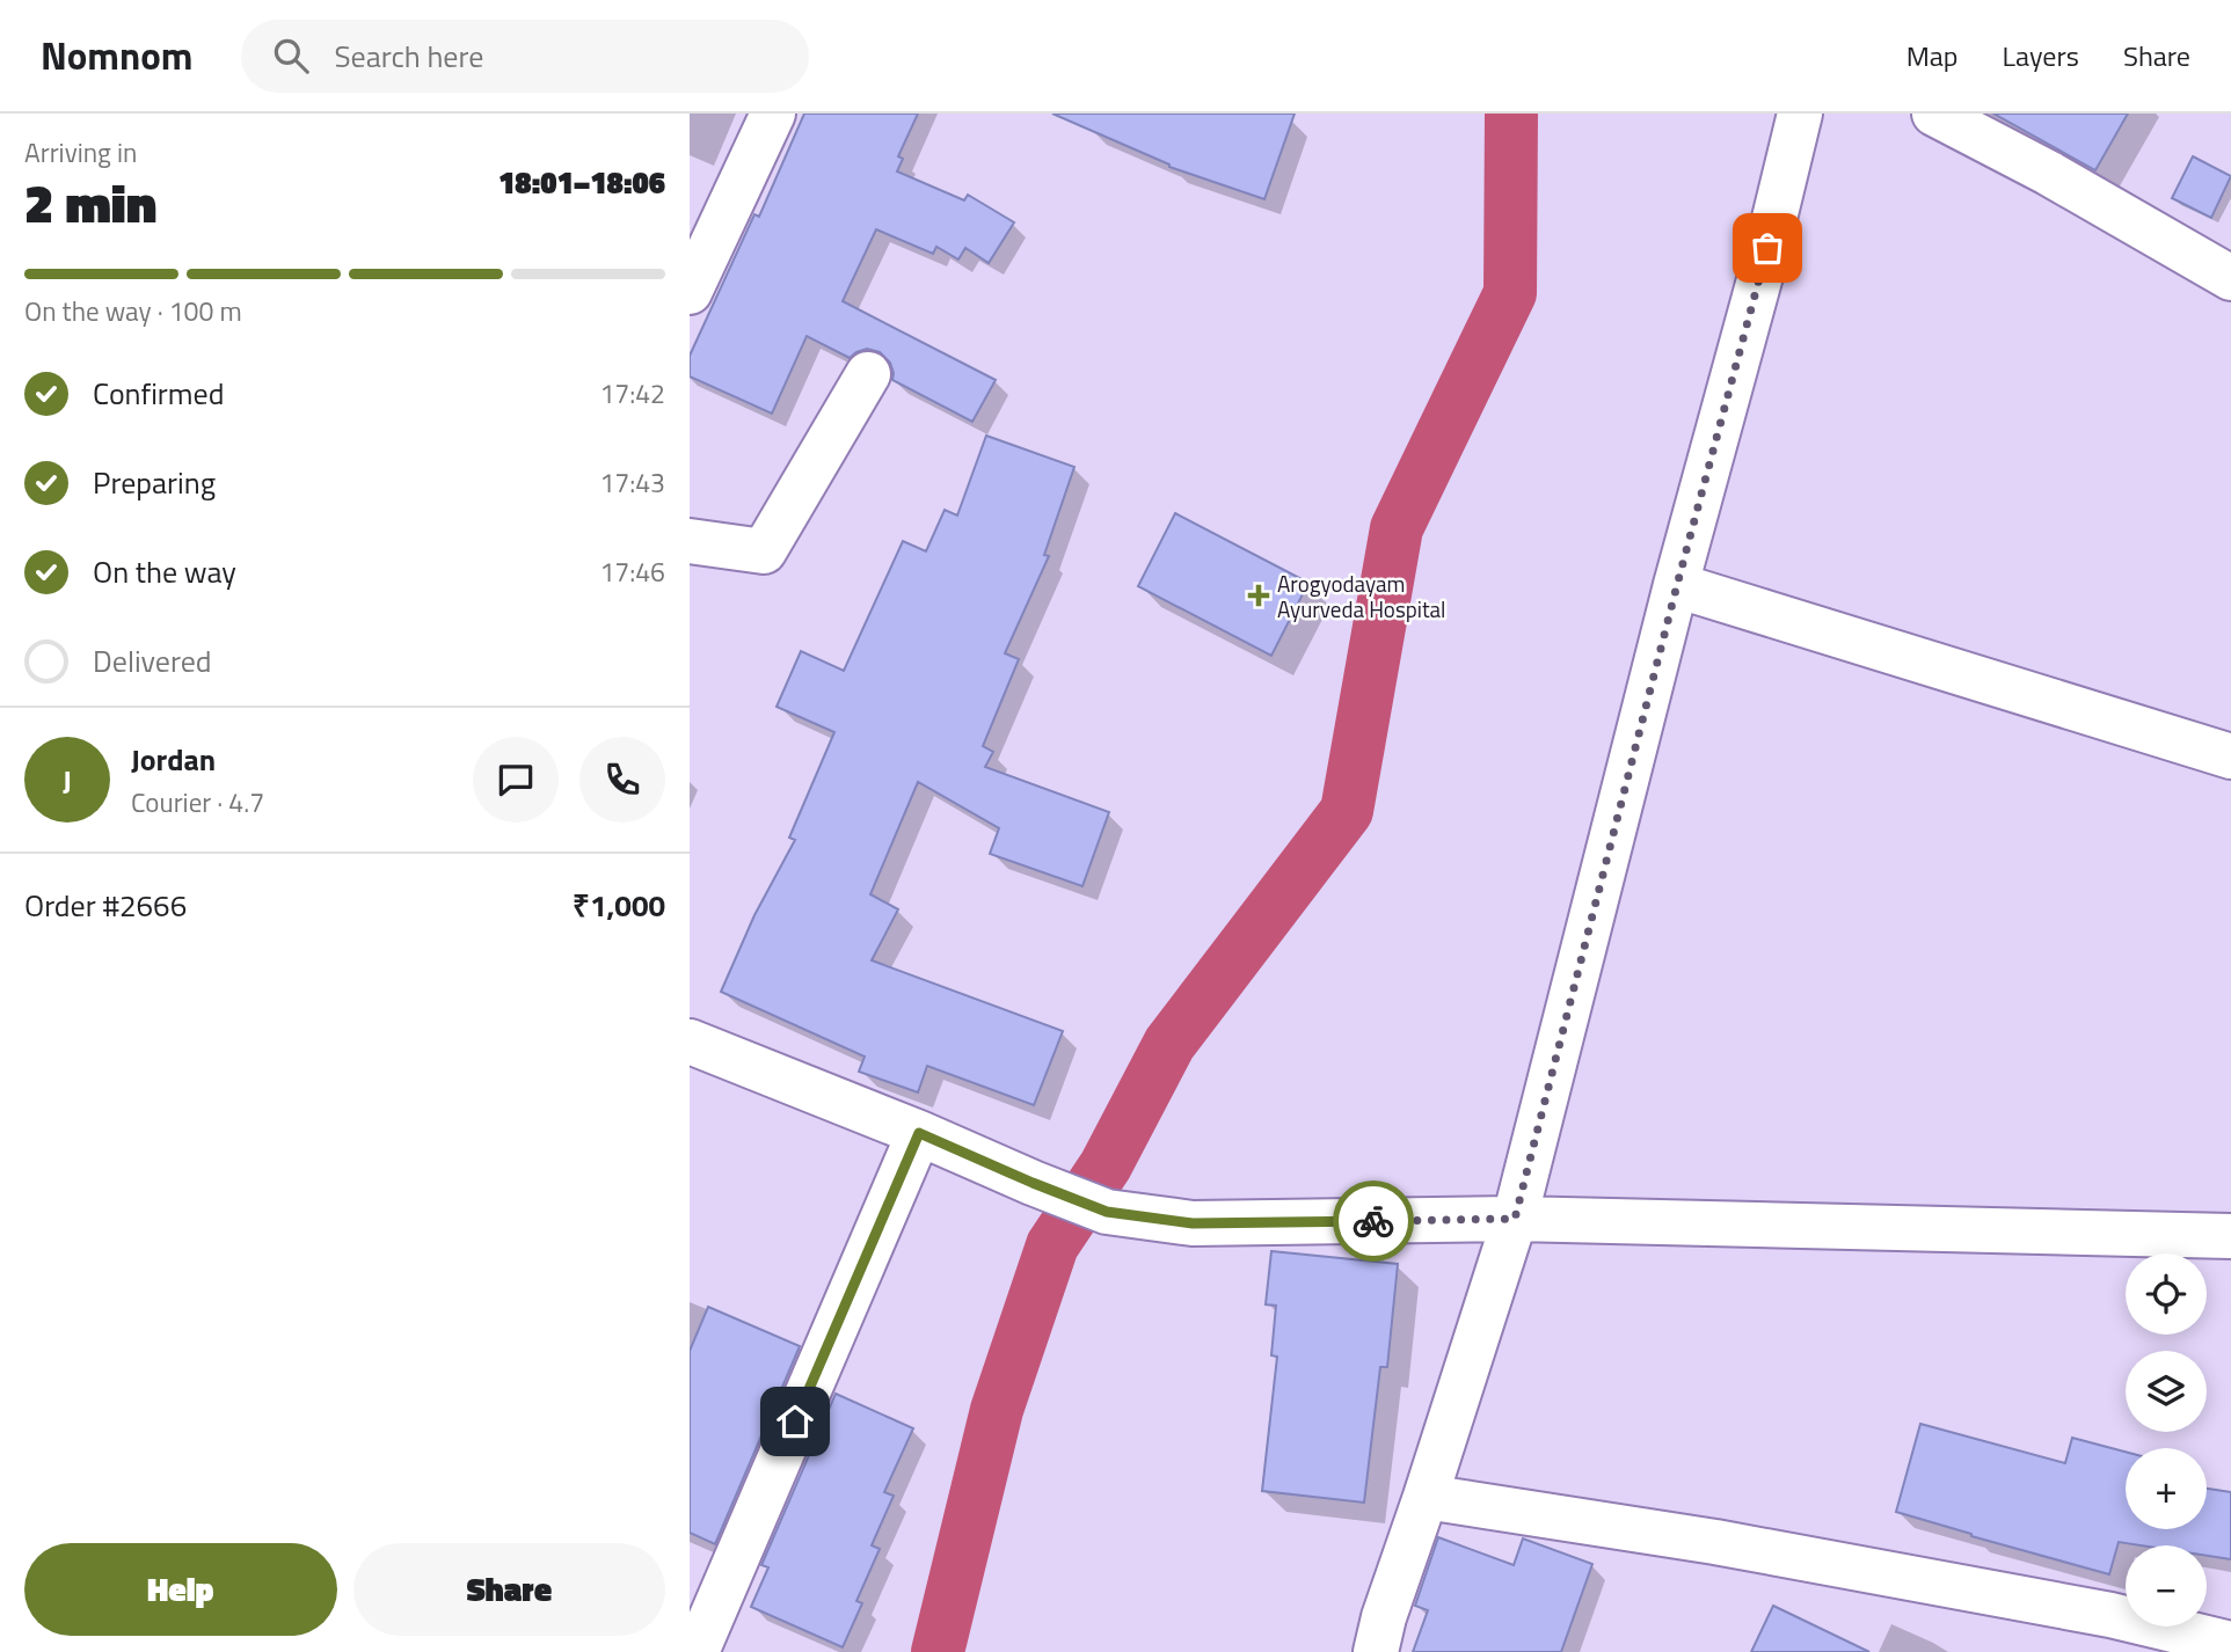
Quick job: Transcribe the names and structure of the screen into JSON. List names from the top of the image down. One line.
{"places":{"health":["Arogyodayam Ayurveda Hospital"]},"page":{"header":"Nomnom","search":"Search here","nav":["Map","Layers","Share"],"heading":["2 min","Arriving in","18:01–18:06"],"panel":["Jordan","Courier · 4.7","Order #2666","₹1,000"],"bar":"On the way · 100 m","list":[["Confirmed","17:42"],["Preparing","17:43"],["On the way","17:46"],"Delivered"],"round":"J","map_buttons":["+","−"],"buttons":["Help","Share"]}}
